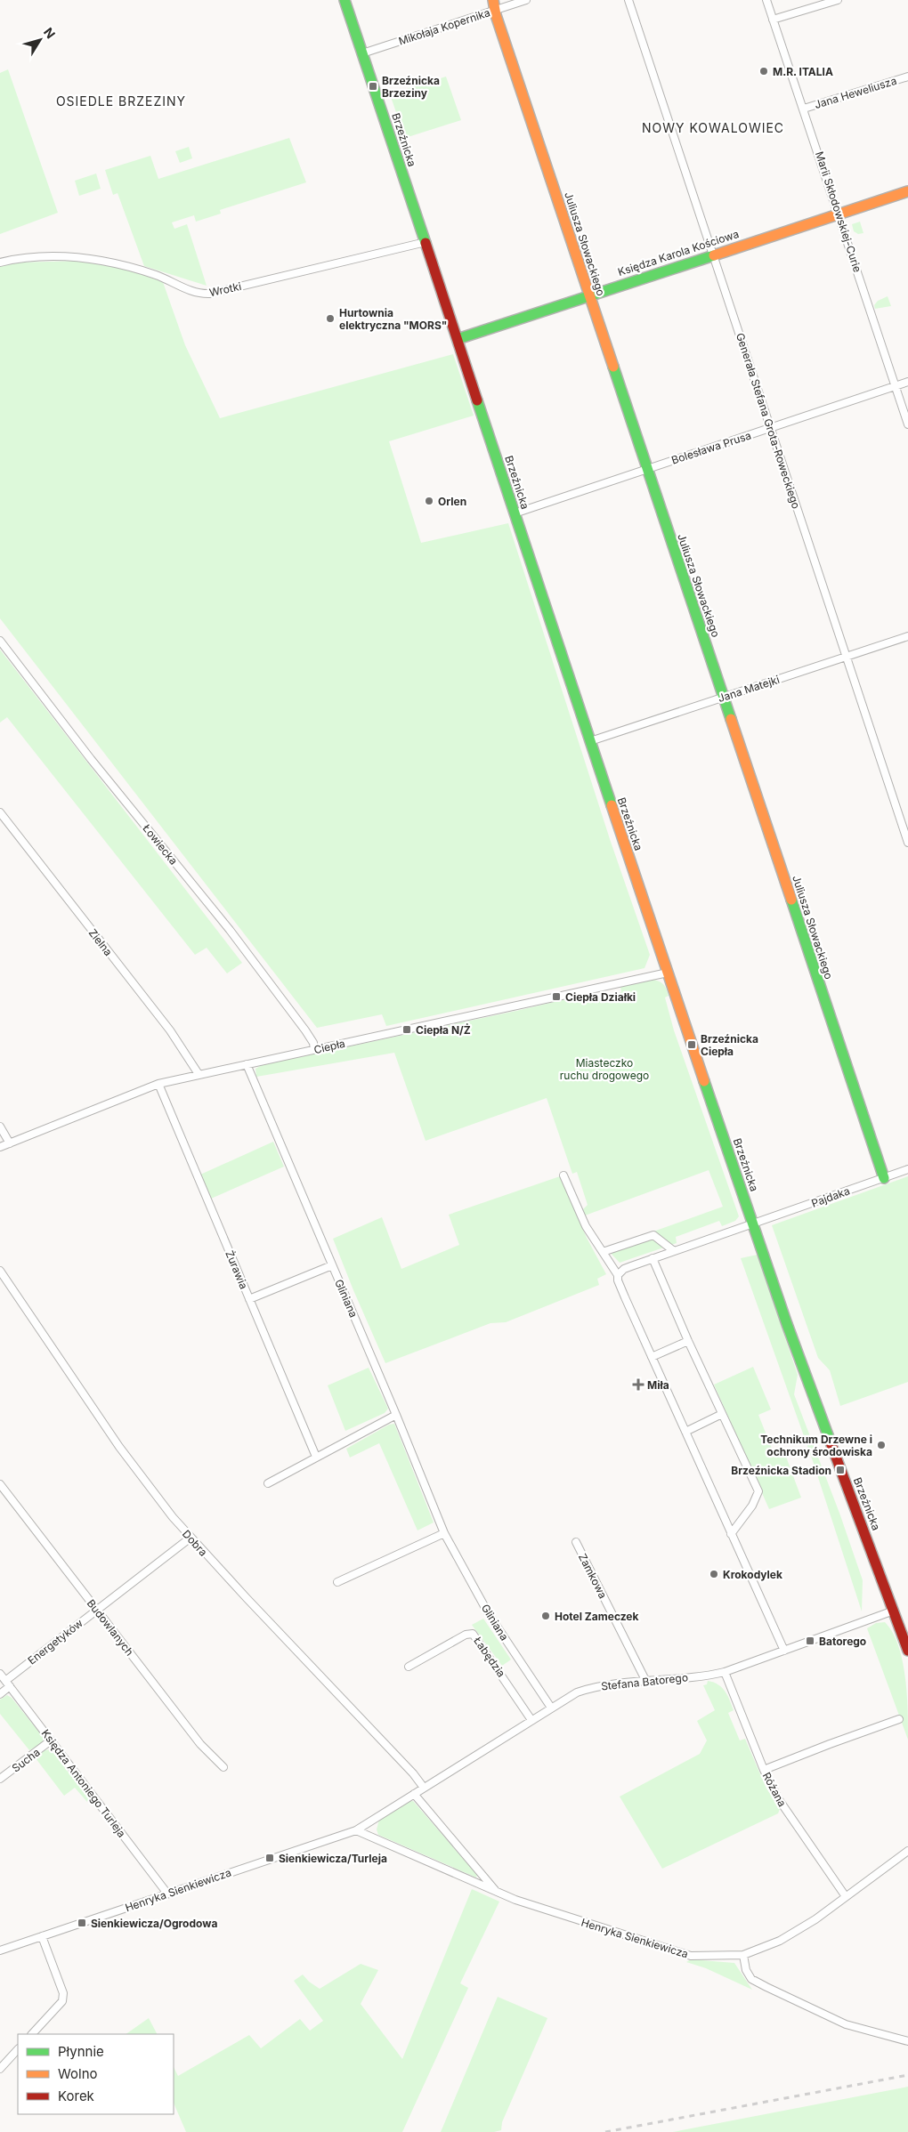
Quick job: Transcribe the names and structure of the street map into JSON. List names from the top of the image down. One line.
{"streets":{"main road":["Brzeźnicka","Juliusza Słowackiego","Księdza Karola Kościowa"],"street":["Mikołaja Kopernika","Jana Heweliusza","Marii Skłodowskiej-Curie","Wrotki","Generała Stefana Grota-Roweckiego","Bolesława Prusa","Jana Matejki","Łowiecka","Zielna","Ciepła","Pajdaka","Żurawia","Gliniana","Dobra","Zamkowa","Budowlanych","Energetyków","Łabędzia","Stefana Batorego","Sucha","Księdza Antoniego Turleja","Różana","Henryka Sienkiewicza"]},"crossings":[["Mikołaja Kopernika","Brzeźnicka"],["Mikołaja Kopernika","Juliusza Słowackiego"],["Jana Heweliusza","Marii Skłodowskiej-Curie"],["Brzeźnicka","Księdza Karola Kościowa"],["Brzeźnicka","Wrotki"],["Brzeźnicka","Bolesława Prusa"],["Brzeźnicka","Jana Matejki"],["Brzeźnicka","Ciepła"],["Brzeźnicka","Pajdaka"],["Brzeźnicka","Stefana Batorego"],["Marii Skłodowskiej-Curie","Księdza Karola Kościowa"],["Marii Skłodowskiej-Curie","Bolesława Prusa"],["Juliusza Słowackiego","Księdza Karola Kościowa"],["Juliusza Słowackiego","Bolesława Prusa"],["Juliusza Słowackiego","Jana Matejki"],["Juliusza Słowackiego","Pajdaka"],["Księdza Karola Kościowa","Generała Stefana Grota-Roweckiego"],["Generała Stefana Grota-Roweckiego","Bolesława Prusa"],["Generała Stefana Grota-Roweckiego","Jana Matejki"],["Łowiecka","Ciepła"],["Zielna","Ciepła"],["Ciepła","Żurawia"],["Ciepła","Gliniana"],["Gliniana","Stefana Batorego"],["Dobra","Energetyków"],["Dobra","Stefana Batorego"],["Zamkowa","Stefana Batorego"],["Budowlanych","Energetyków"],["Energetyków","Księdza Antoniego Turleja"],["Łabędzia","Stefana Batorego"],["Stefana Batorego","Różana"],["Stefana Batorego","Henryka Sienkiewicza"],["Sucha","Księdza Antoniego Turleja"],["Księdza Antoniego Turleja","Henryka Sienkiewicza"]],"districts":["OSIEDLE BRZEZINY","NOWY KOWALOWIEC"],"parks":["Miasteczko ruchu drogowego"],"places":{"other":["M.R. ITALIA","Hurtownia elektryczna \"MORS\"","Orlen","Technikum Drzewne i ochrony środowiska","Krokodylek","Hotel Zameczek"],"transit":["Brzeźnicka Brzeziny","Ciepła Działki","Ciepła N/Ż","Brzeźnicka Ciepła","Brzeźnicka Stadion","Batorego","Sienkiewicza/Turleja","Sienkiewicza/Ogrodowa"],"health":["Miła"]},"legend":["Płynnie","Wolno","Korek"],"north":"top right"}
